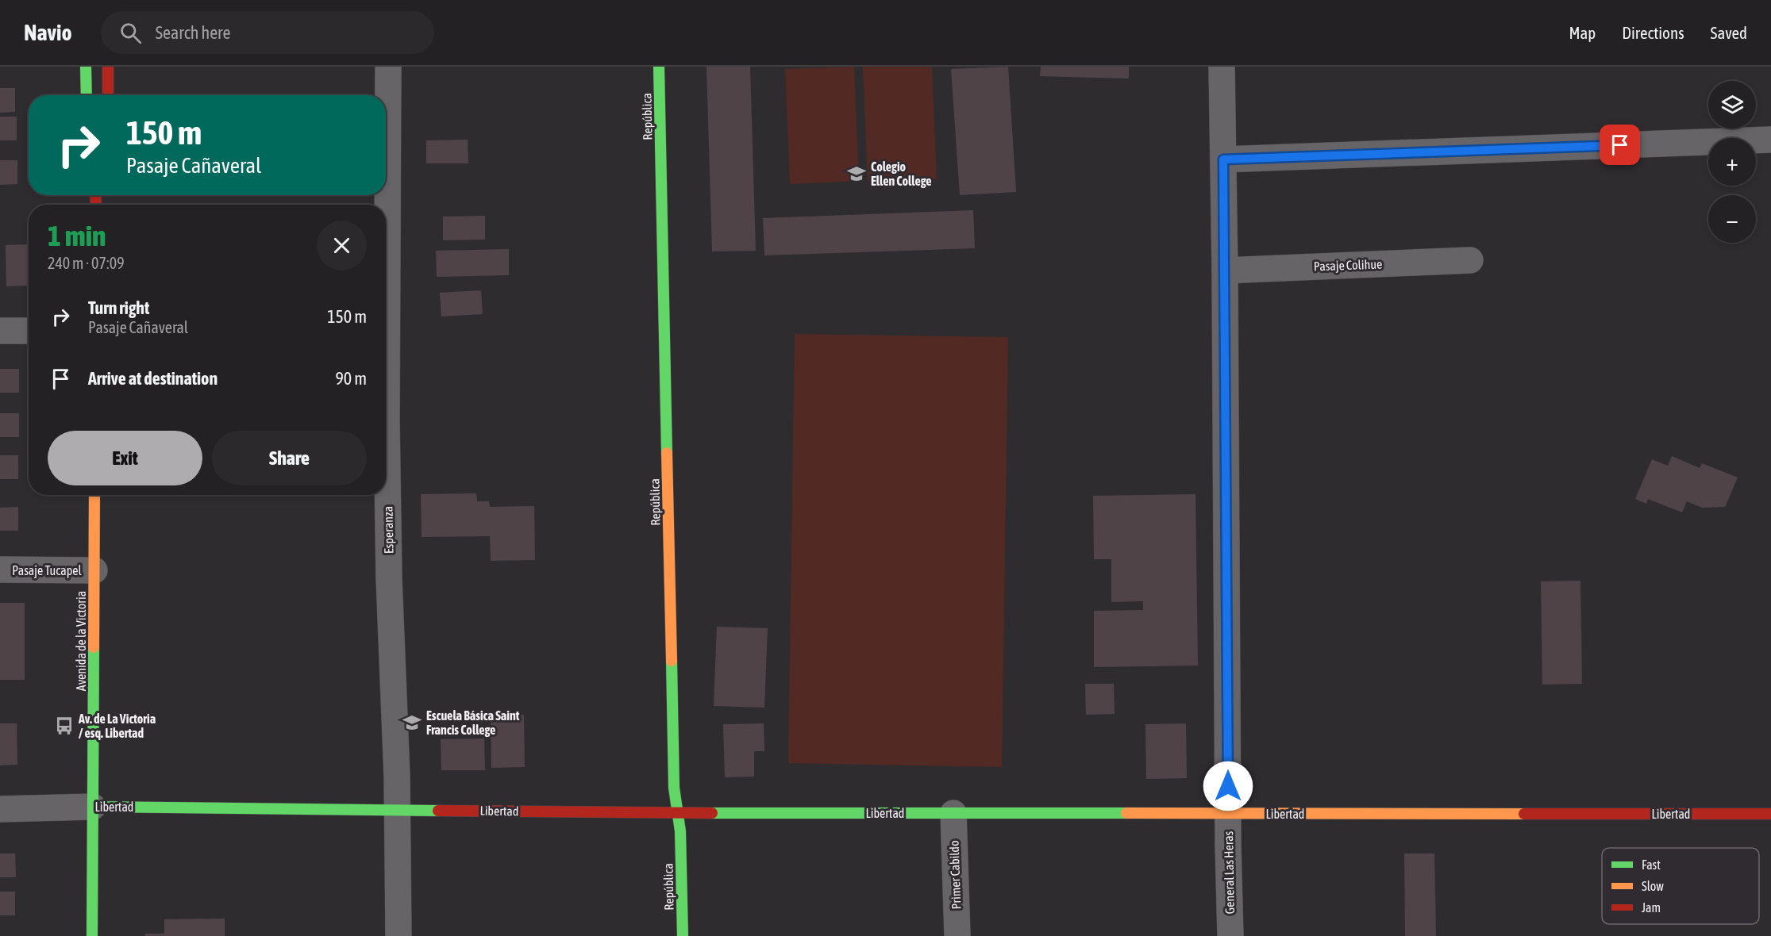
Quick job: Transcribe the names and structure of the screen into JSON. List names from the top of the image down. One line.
{"streets":{"street":["República","Pasaje Colihue","Esperanza","Pasaje Tucapel","Avenida de la Victoria","Libertad","General Las Heras","Primer Cabildo"]},"crossings":[["República","Libertad"],["Pasaje Colihue","General Las Heras"],["Esperanza","Libertad"],["Pasaje Tucapel","Avenida de la Victoria"],["Avenida de la Victoria","Libertad"],["Libertad","General Las Heras"],["Libertad","Primer Cabildo"]],"places":{"school or university":["Colegio Ellen College","Escuela Básica Saint Francis College"],"bus stop":["Av. de La Victoria / esq. Libertad"]},"legend":["Fast","Slow","Jam"],"page":{"header":"Navio","search":"Search here","nav":["Map","Directions","Saved"],"map_buttons":["+","−"],"turn":["150 m","Pasaje Cañaveral"],"heading":["1 min","240 m · 07:09"],"list":[{"name":"Turn right","note":"Pasaje Cañaveral","value":"150 m"},{"name":"Arrive at destination","value":"90 m"}],"buttons":["Exit","Share"]}}
